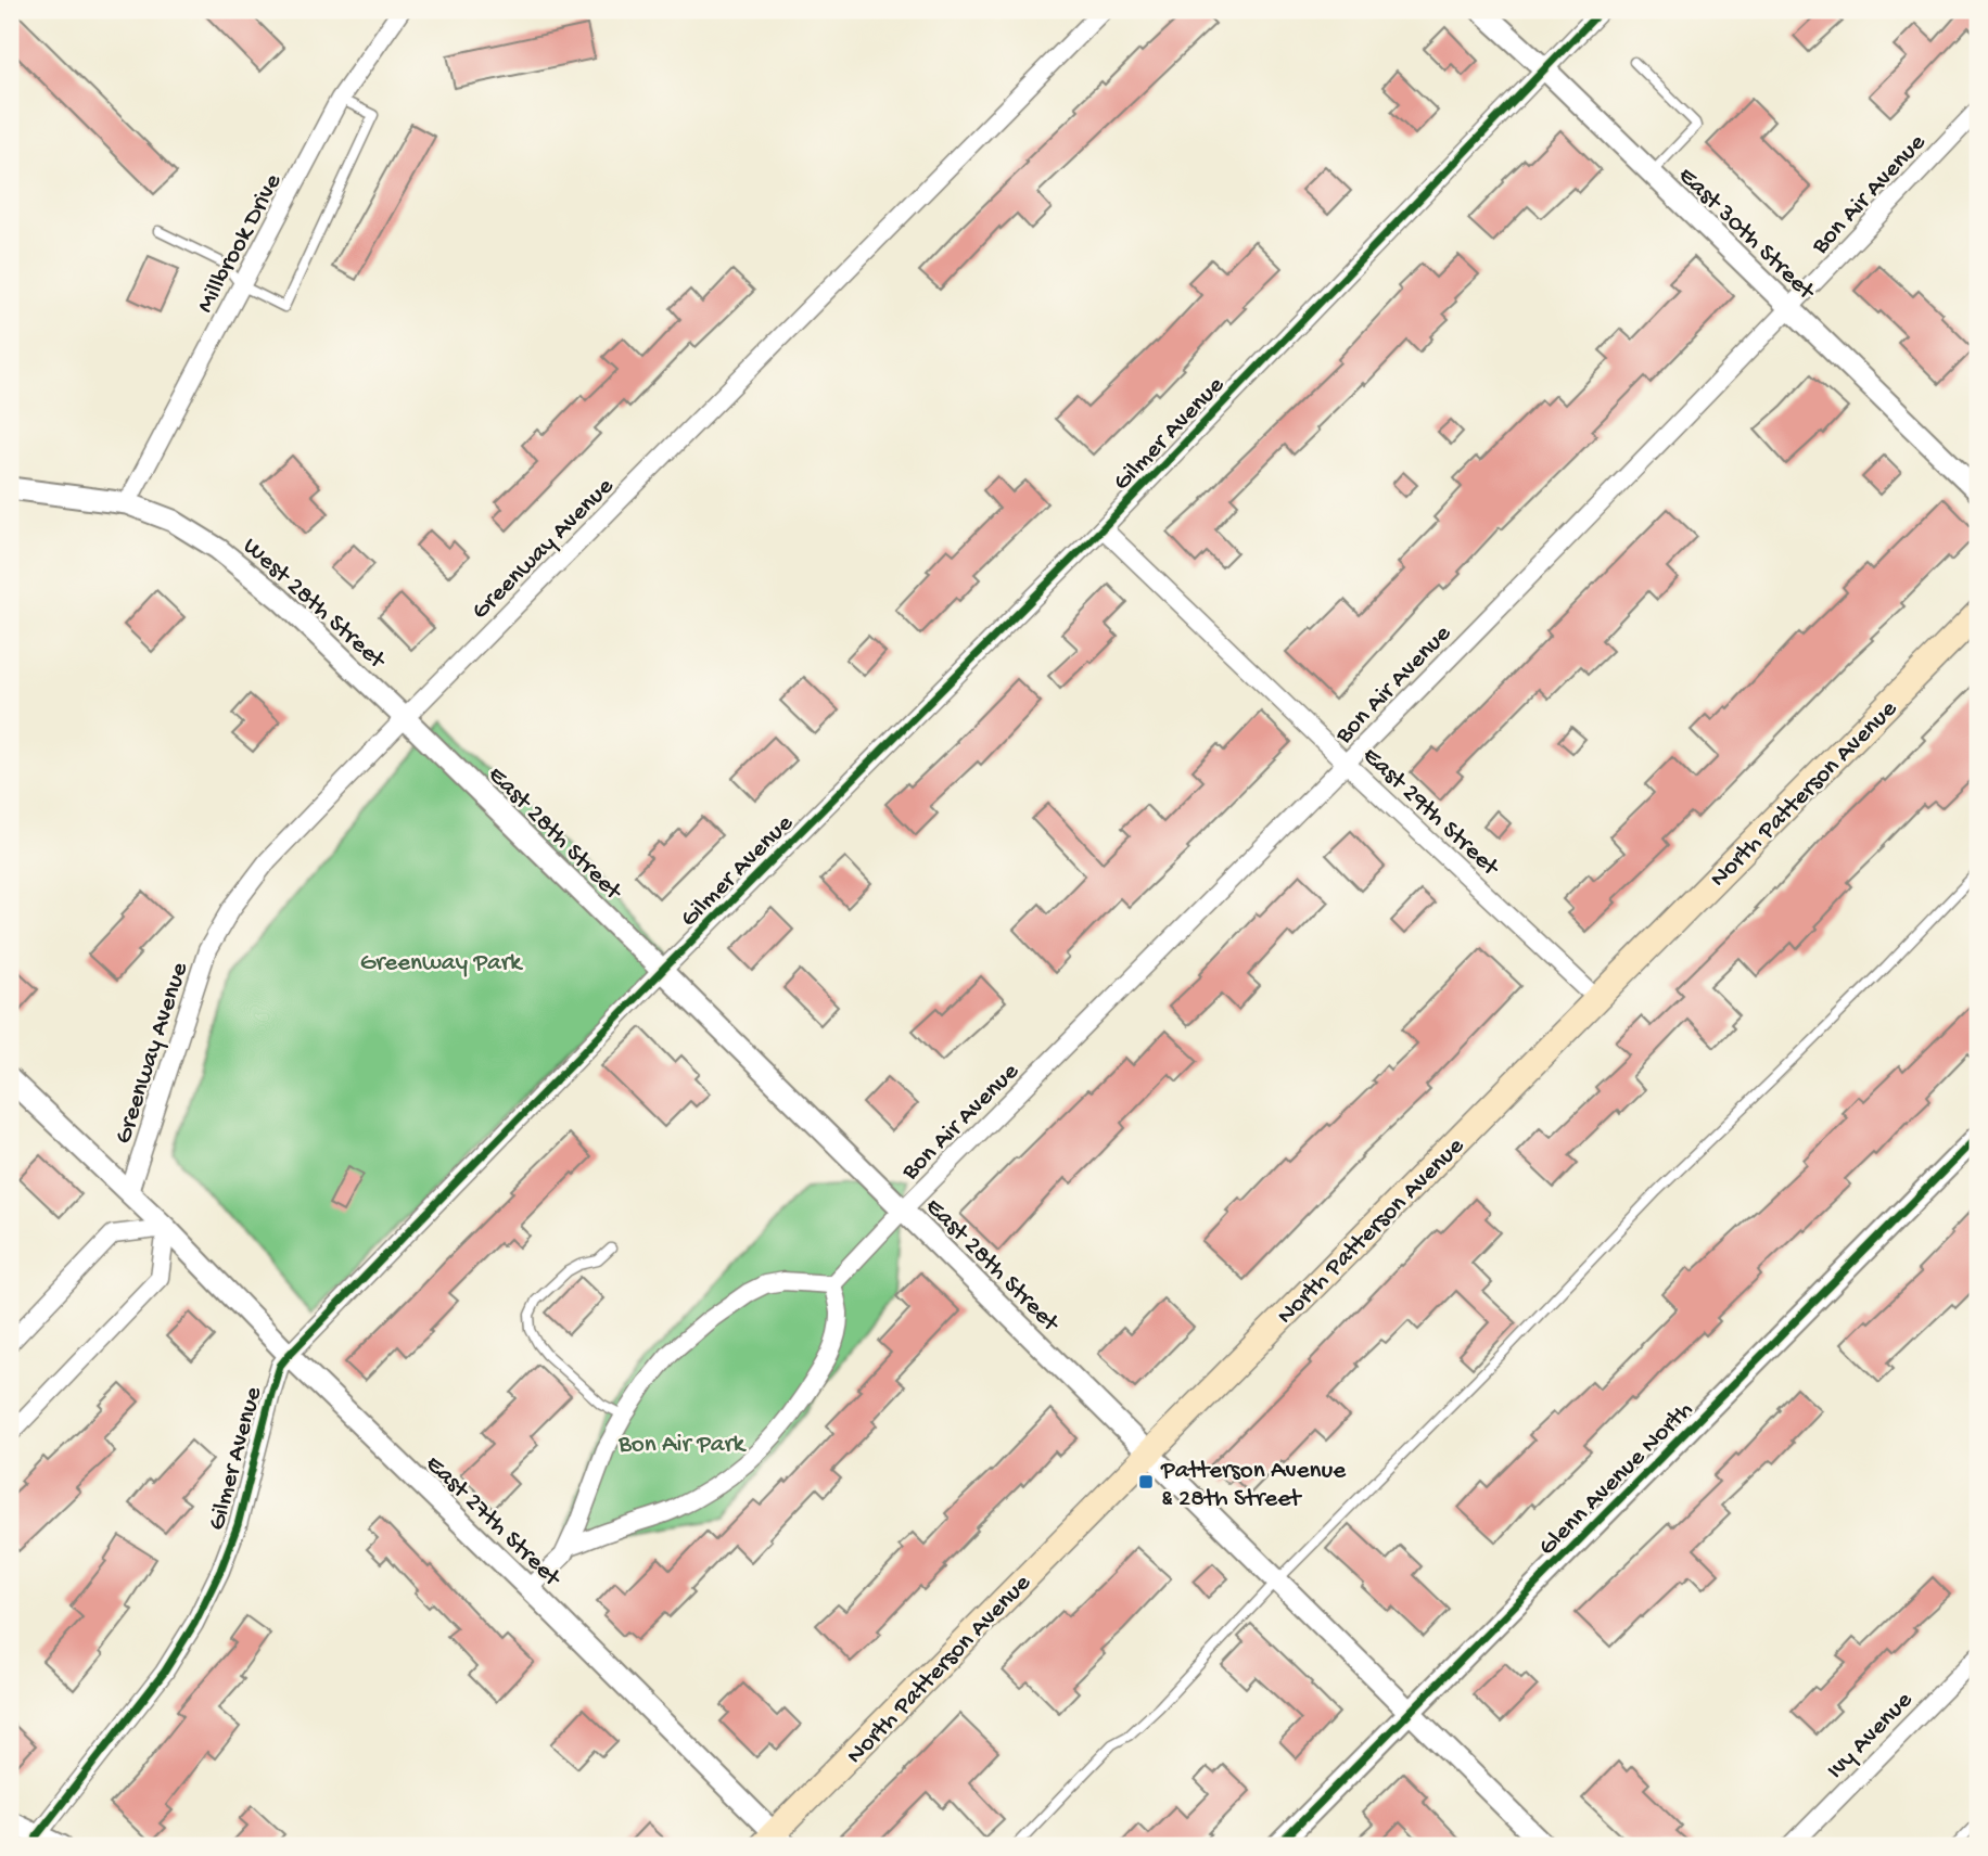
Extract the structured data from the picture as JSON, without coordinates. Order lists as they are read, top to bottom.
{
  "streets": {
    "main road": ["North Patterson Avenue"],
    "street": [
      "Bon Air Avenue",
      "East 30th Street",
      "Millbrook Drive",
      "Gilmer Avenue",
      "Greenway Avenue",
      "West 28th Street",
      "East 29th Street",
      "East 28th Street",
      "Glenn Avenue North",
      "East 27th Street",
      "Ivy Avenue"
    ]
  },
  "crossings": [
    ["Bon Air Avenue", "East 30th Street"],
    ["Bon Air Avenue", "East 29th Street"],
    ["Bon Air Avenue", "East 28th Street"],
    ["East 30th Street", "Gilmer Avenue"],
    ["Millbrook Drive", "West 28th Street"],
    ["Gilmer Avenue", "East 29th Street"],
    ["Gilmer Avenue", "East 28th Street"],
    ["Gilmer Avenue", "East 27th Street"],
    ["Greenway Avenue", "West 28th Street"],
    ["Greenway Avenue", "East 28th Street"],
    ["Greenway Avenue", "East 27th Street"],
    ["West 28th Street", "East 28th Street"],
    ["North Patterson Avenue", "East 29th Street"],
    ["North Patterson Avenue", "East 28th Street"],
    ["North Patterson Avenue", "East 27th Street"],
    ["East 28th Street", "Glenn Avenue North"]
  ],
  "parks": ["Greenway Park", "Bon Air Park"],
  "places": {
    "transit": ["Patterson Avenue & 28th Street"]
  }
}
